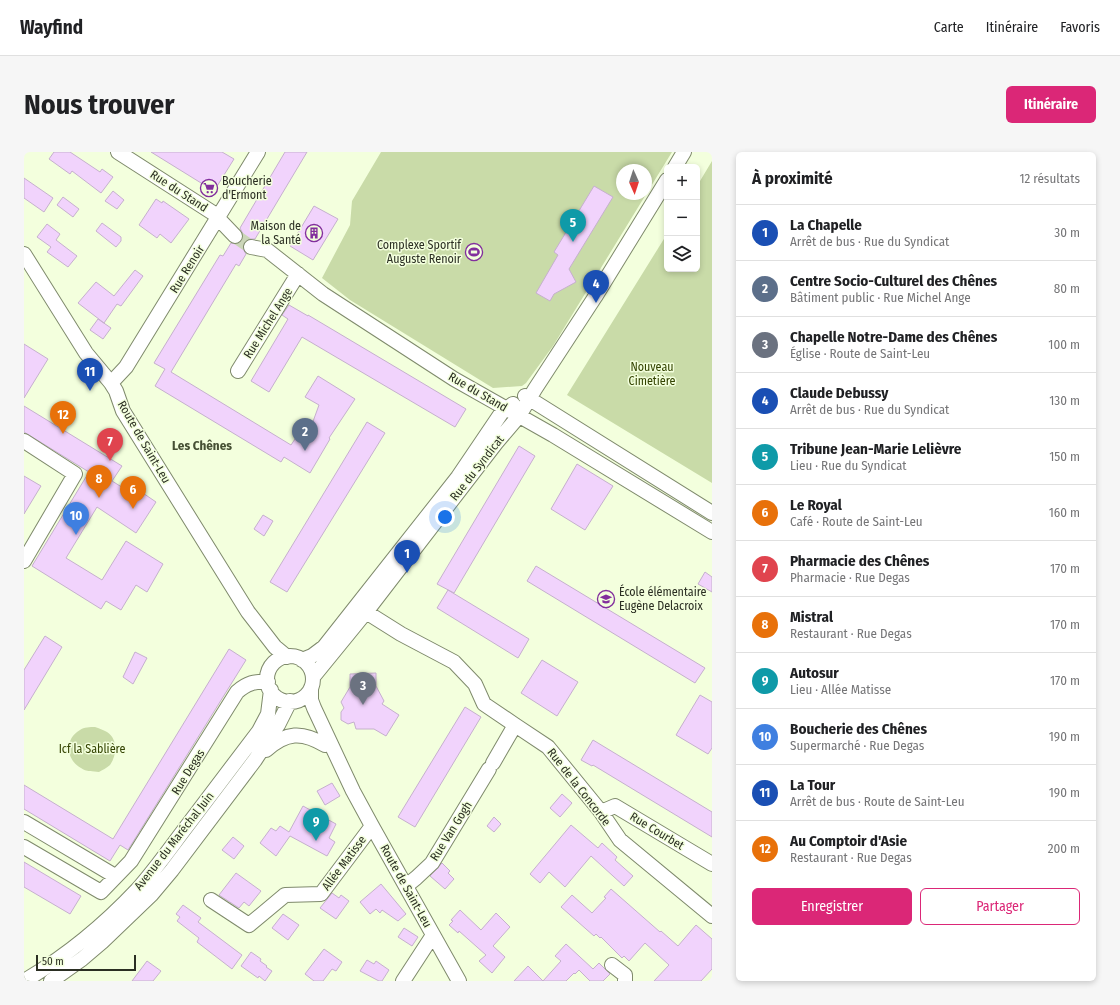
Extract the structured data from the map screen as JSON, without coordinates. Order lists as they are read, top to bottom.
{
  "streets": {
    "street": [
      "Rue du Stand",
      "Rue Renoir",
      "Rue Michel Ange",
      "Route de Saint-Leu",
      "Rue du Syndicat",
      "Rue Degas",
      "Rue de la Concorde",
      "Rue Van Gogh",
      "Rue Courbet",
      "Avenue du Maréchal Juin",
      "Allée Matisse"
    ]
  },
  "crossings": [
    ["Rue du Stand", "Rue Renoir"],
    ["Rue du Stand", "Rue Michel Ange"],
    ["Rue du Stand", "Rue du Syndicat"],
    ["Rue Renoir", "Route de Saint-Leu"],
    ["Route de Saint-Leu", "Rue du Syndicat"],
    ["Route de Saint-Leu", "Rue Degas"],
    ["Route de Saint-Leu", "Rue Van Gogh"],
    ["Route de Saint-Leu", "Avenue du Maréchal Juin"],
    ["Route de Saint-Leu", "Allée Matisse"],
    ["Rue du Syndicat", "Rue Degas"],
    ["Rue du Syndicat", "Rue de la Concorde"],
    ["Rue du Syndicat", "Avenue du Maréchal Juin"],
    ["Rue Degas", "Avenue du Maréchal Juin"],
    ["Rue de la Concorde", "Rue Van Gogh"],
    ["Rue de la Concorde", "Rue Courbet"]
  ],
  "districts": ["Les Chênes"],
  "parks": ["Nouveau Cimetière", "Icf la Sablière"],
  "places": {
    "supermarket": ["Boucherie d'Ermont"],
    "building": ["Maison de la Santé"],
    "sports": ["Complexe Sportif Auguste Renoir"],
    "school or university": ["École élémentaire Eugène Delacroix"]
  },
  "scale_bar": "50 m",
  "north": "bottom",
  "page": {
    "header": "Wayfind",
    "nav": ["Carte", "Itinéraire", "Favoris"],
    "buttons": [
      "Itinéraire",
      ["Enregistrer", "Partager"]
    ],
    "title": "Nous trouver",
    "heading": ["À proximité", "12 résultats"],
    "map_buttons": ["+", "−"],
    "list": [
      {
        "mark": "1",
        "name": "La Chapelle",
        "note": "Arrêt de bus · Rue du Syndicat",
        "value": "30 m"
      },
      {
        "mark": "2",
        "name": "Centre Socio-Culturel des Chênes",
        "note": "Bâtiment public · Rue Michel Ange",
        "value": "80 m"
      },
      {
        "mark": "3",
        "name": "Chapelle Notre-Dame des Chênes",
        "note": "Église · Route de Saint-Leu",
        "value": "100 m"
      },
      {
        "mark": "4",
        "name": "Claude Debussy",
        "note": "Arrêt de bus · Rue du Syndicat",
        "value": "130 m"
      },
      {
        "mark": "5",
        "name": "Tribune Jean-Marie Lelièvre",
        "note": "Lieu · Rue du Syndicat",
        "value": "150 m"
      },
      {
        "mark": "6",
        "name": "Le Royal",
        "note": "Café · Route de Saint-Leu",
        "value": "160 m"
      },
      {
        "mark": "7",
        "name": "Pharmacie des Chênes",
        "note": "Pharmacie · Rue Degas",
        "value": "170 m"
      },
      {
        "mark": "8",
        "name": "Mistral",
        "note": "Restaurant · Rue Degas",
        "value": "170 m"
      },
      {
        "mark": "9",
        "name": "Autosur",
        "note": "Lieu · Allée Matisse",
        "value": "170 m"
      },
      {
        "mark": "10",
        "name": "Boucherie des Chênes",
        "note": "Supermarché · Rue Degas",
        "value": "190 m"
      },
      {
        "mark": "11",
        "name": "La Tour",
        "note": "Arrêt de bus · Route de Saint-Leu",
        "value": "190 m"
      },
      {
        "mark": "12",
        "name": "Au Comptoir d'Asie",
        "note": "Restaurant · Rue Degas",
        "value": "200 m"
      }
    ],
    "pins": [
      "5",
      "4",
      "11",
      "12",
      "2",
      "7",
      "8",
      "6",
      "10",
      "1",
      "3",
      "9"
    ],
    "scale": "50 m"
  }
}
